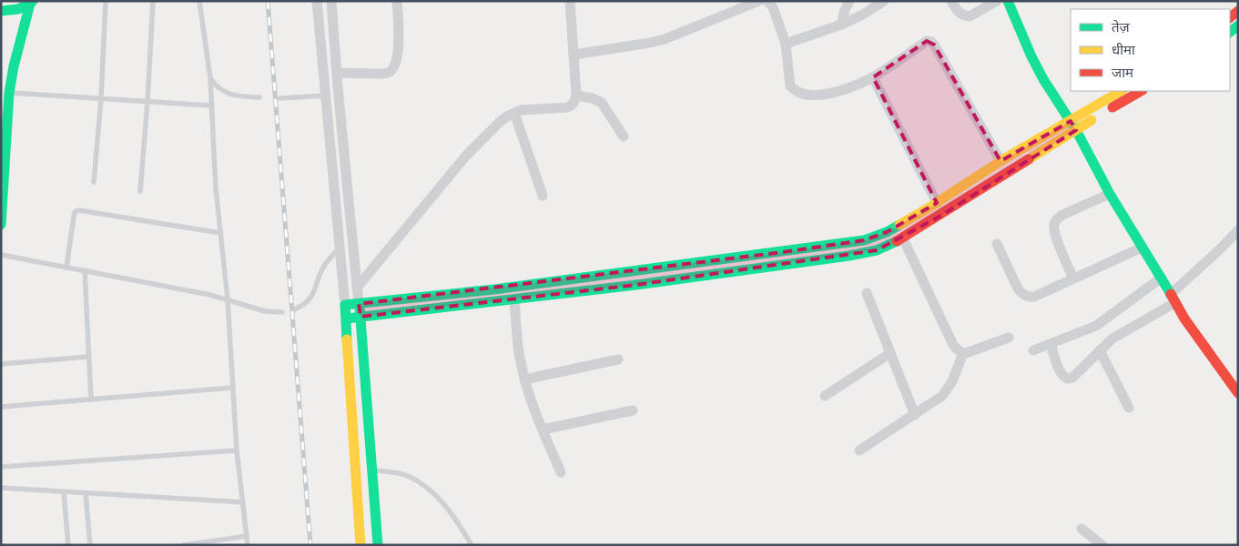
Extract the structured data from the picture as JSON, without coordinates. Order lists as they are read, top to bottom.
{
  "legend": ["तेज़", "धीमा", "जाम"]
}
